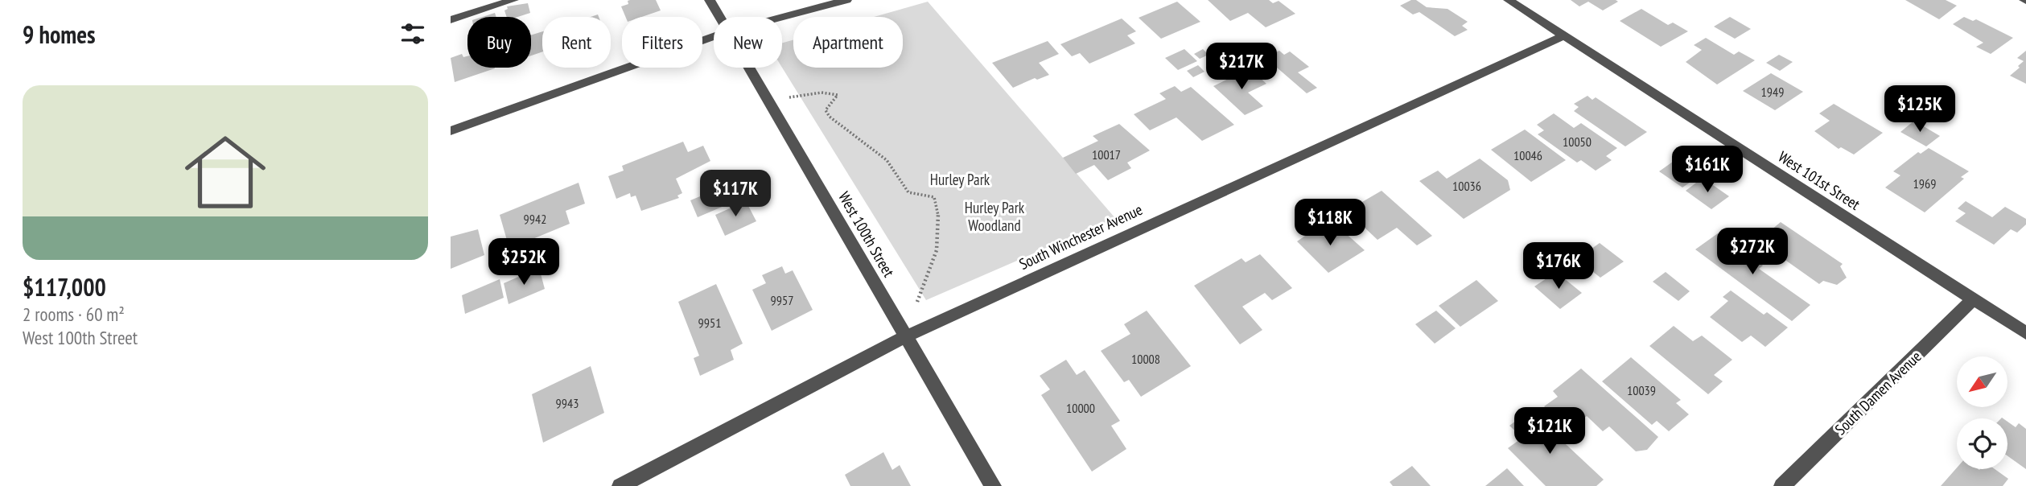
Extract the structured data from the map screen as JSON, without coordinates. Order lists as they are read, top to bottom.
{
  "streets": {
    "street": [
      "West 101st Street",
      "West 100th Street",
      "South Winchester Avenue",
      "South Damen Avenue"
    ]
  },
  "crossings": [
    ["West 101st Street", "South Winchester Avenue"],
    ["West 101st Street", "South Damen Avenue"],
    ["West 100th Street", "South Winchester Avenue"]
  ],
  "parks": ["Hurley Park", "Hurley Park Woodland"],
  "house_numbers": [
    "1949",
    "10050",
    "10017",
    "10046",
    "1969",
    "10036",
    "9942",
    "9957",
    "9951",
    "10008",
    "10039",
    "9943",
    "10000"
  ],
  "north": "bottom left",
  "page": {
    "heading": "9 homes",
    "chip": [
      "Buy",
      "Rent",
      "Filters",
      "New",
      "Apartment"
    ],
    "price": [
      "$217K",
      "$125K",
      "$161K",
      "$117K",
      "$118K",
      "$272K",
      "$252K",
      "$176K",
      "$121K"
    ],
    "list": [
      {
        "name": "$117,000",
        "note": "2 rooms · 60 m² · West 100th Street"
      }
    ]
  }
}
